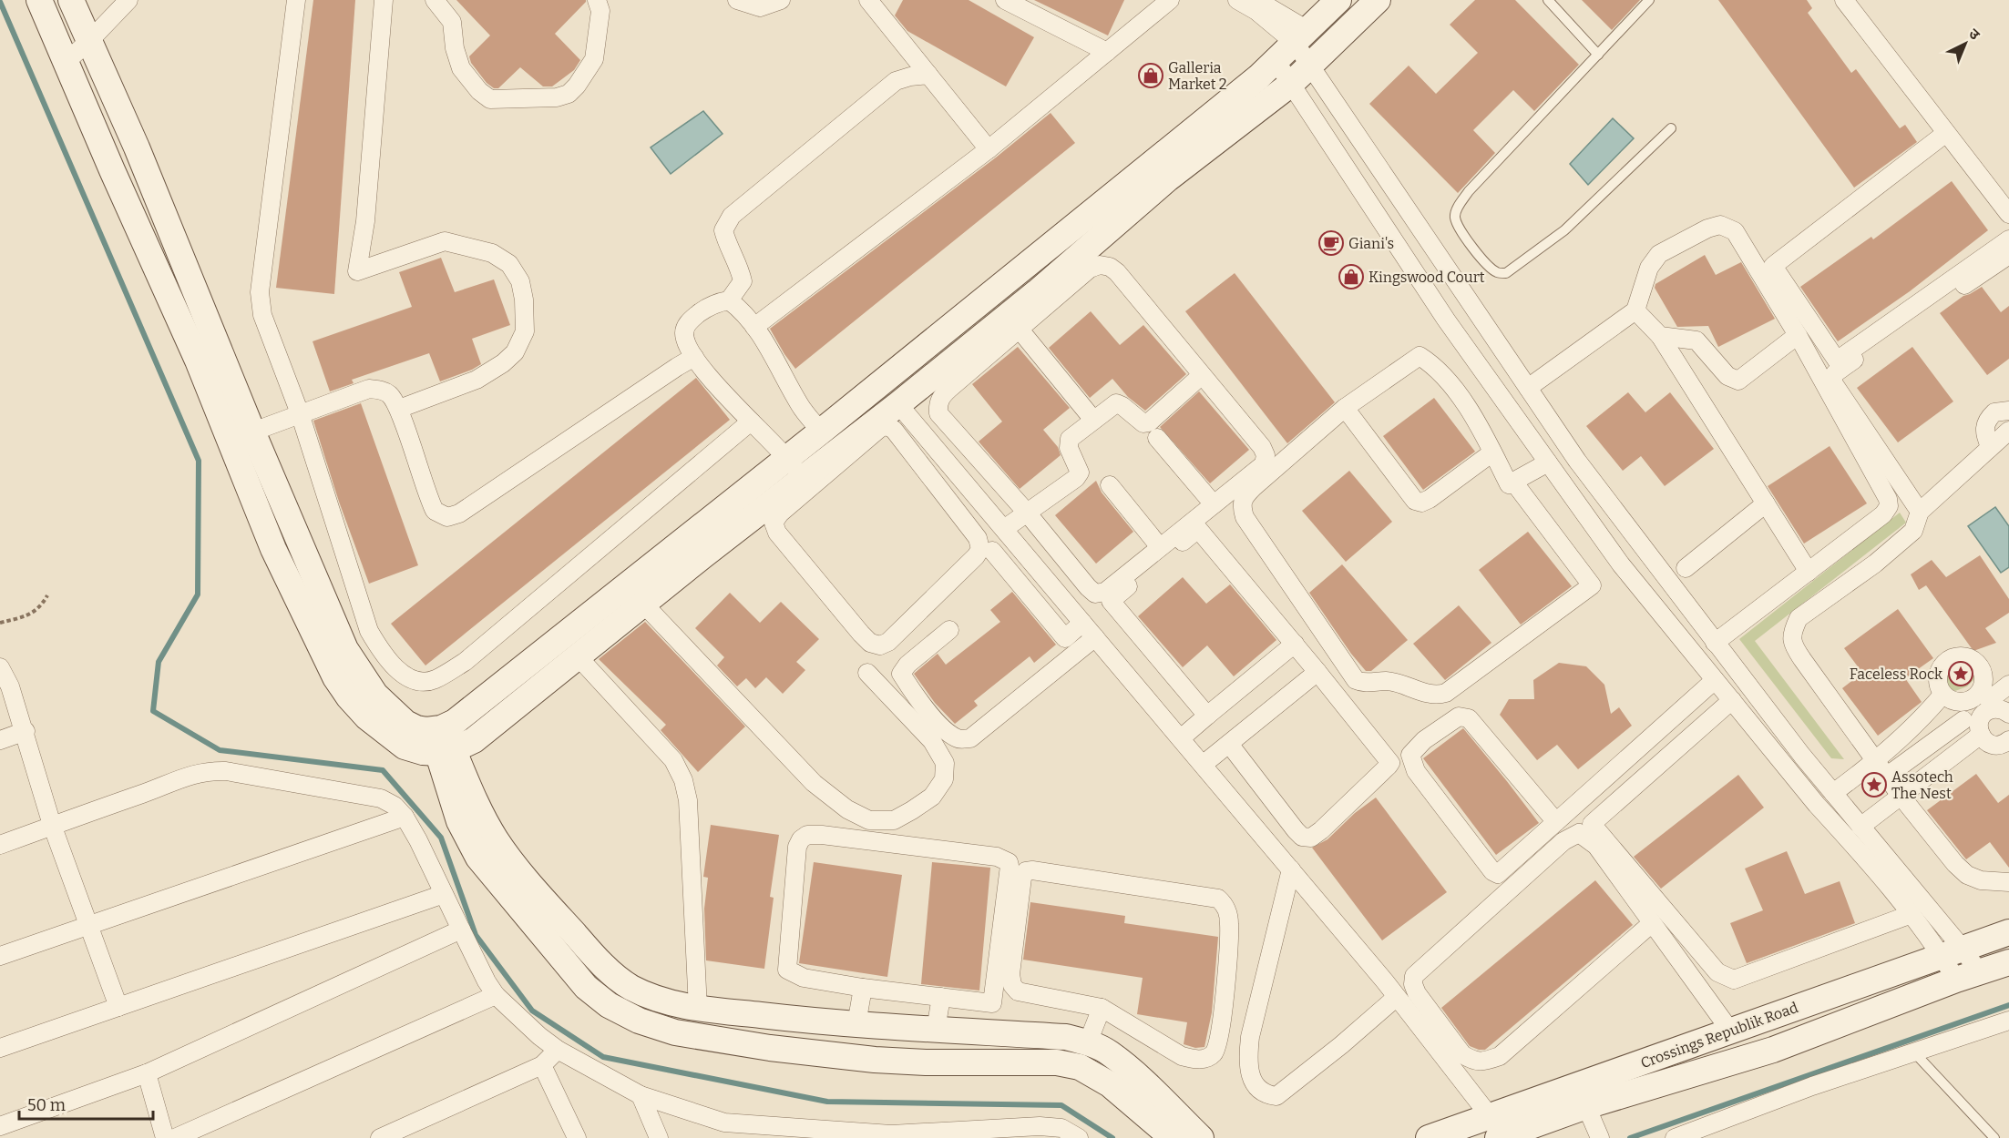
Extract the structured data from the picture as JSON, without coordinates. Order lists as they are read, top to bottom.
{
  "streets": {
    "street": ["Crossings Republik Road"]
  },
  "places": {
    "shop": ["Galleria Market 2", "Kingswood Court"],
    "cafe": ["Giani's"],
    "place": ["Faceless Rock", "Assotech The Nest"]
  },
  "scale_bar": "50 m",
  "north": "top right"
}
